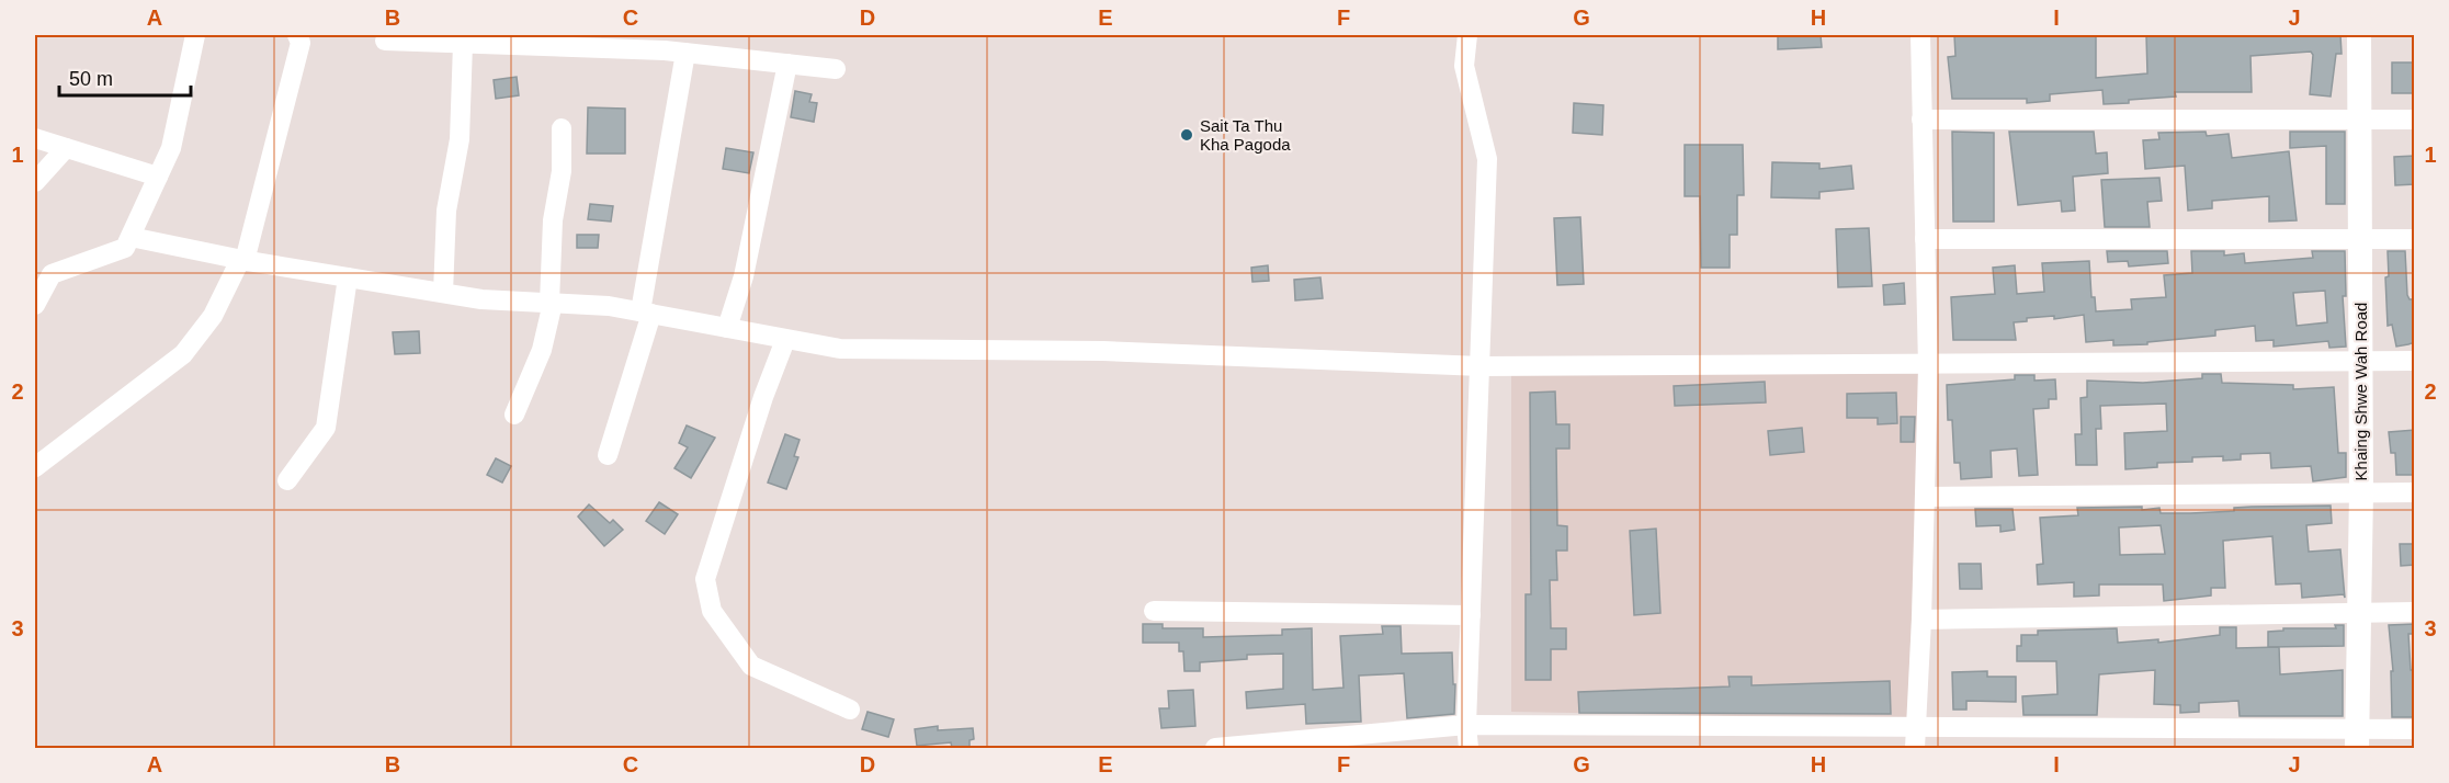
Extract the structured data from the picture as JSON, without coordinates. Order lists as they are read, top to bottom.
{
  "streets": {
    "street": ["Khaing Shwe Wah Road"]
  },
  "places": ["Sait Ta Thu Kha Pagoda"],
  "scale_bar": "50 m",
  "grid": {
    "columns": [
      "A",
      "B",
      "C",
      "D",
      "E",
      "F",
      "G",
      "H",
      "I",
      "J"
    ],
    "rows": ["1", "2", "3"]
  }
}
